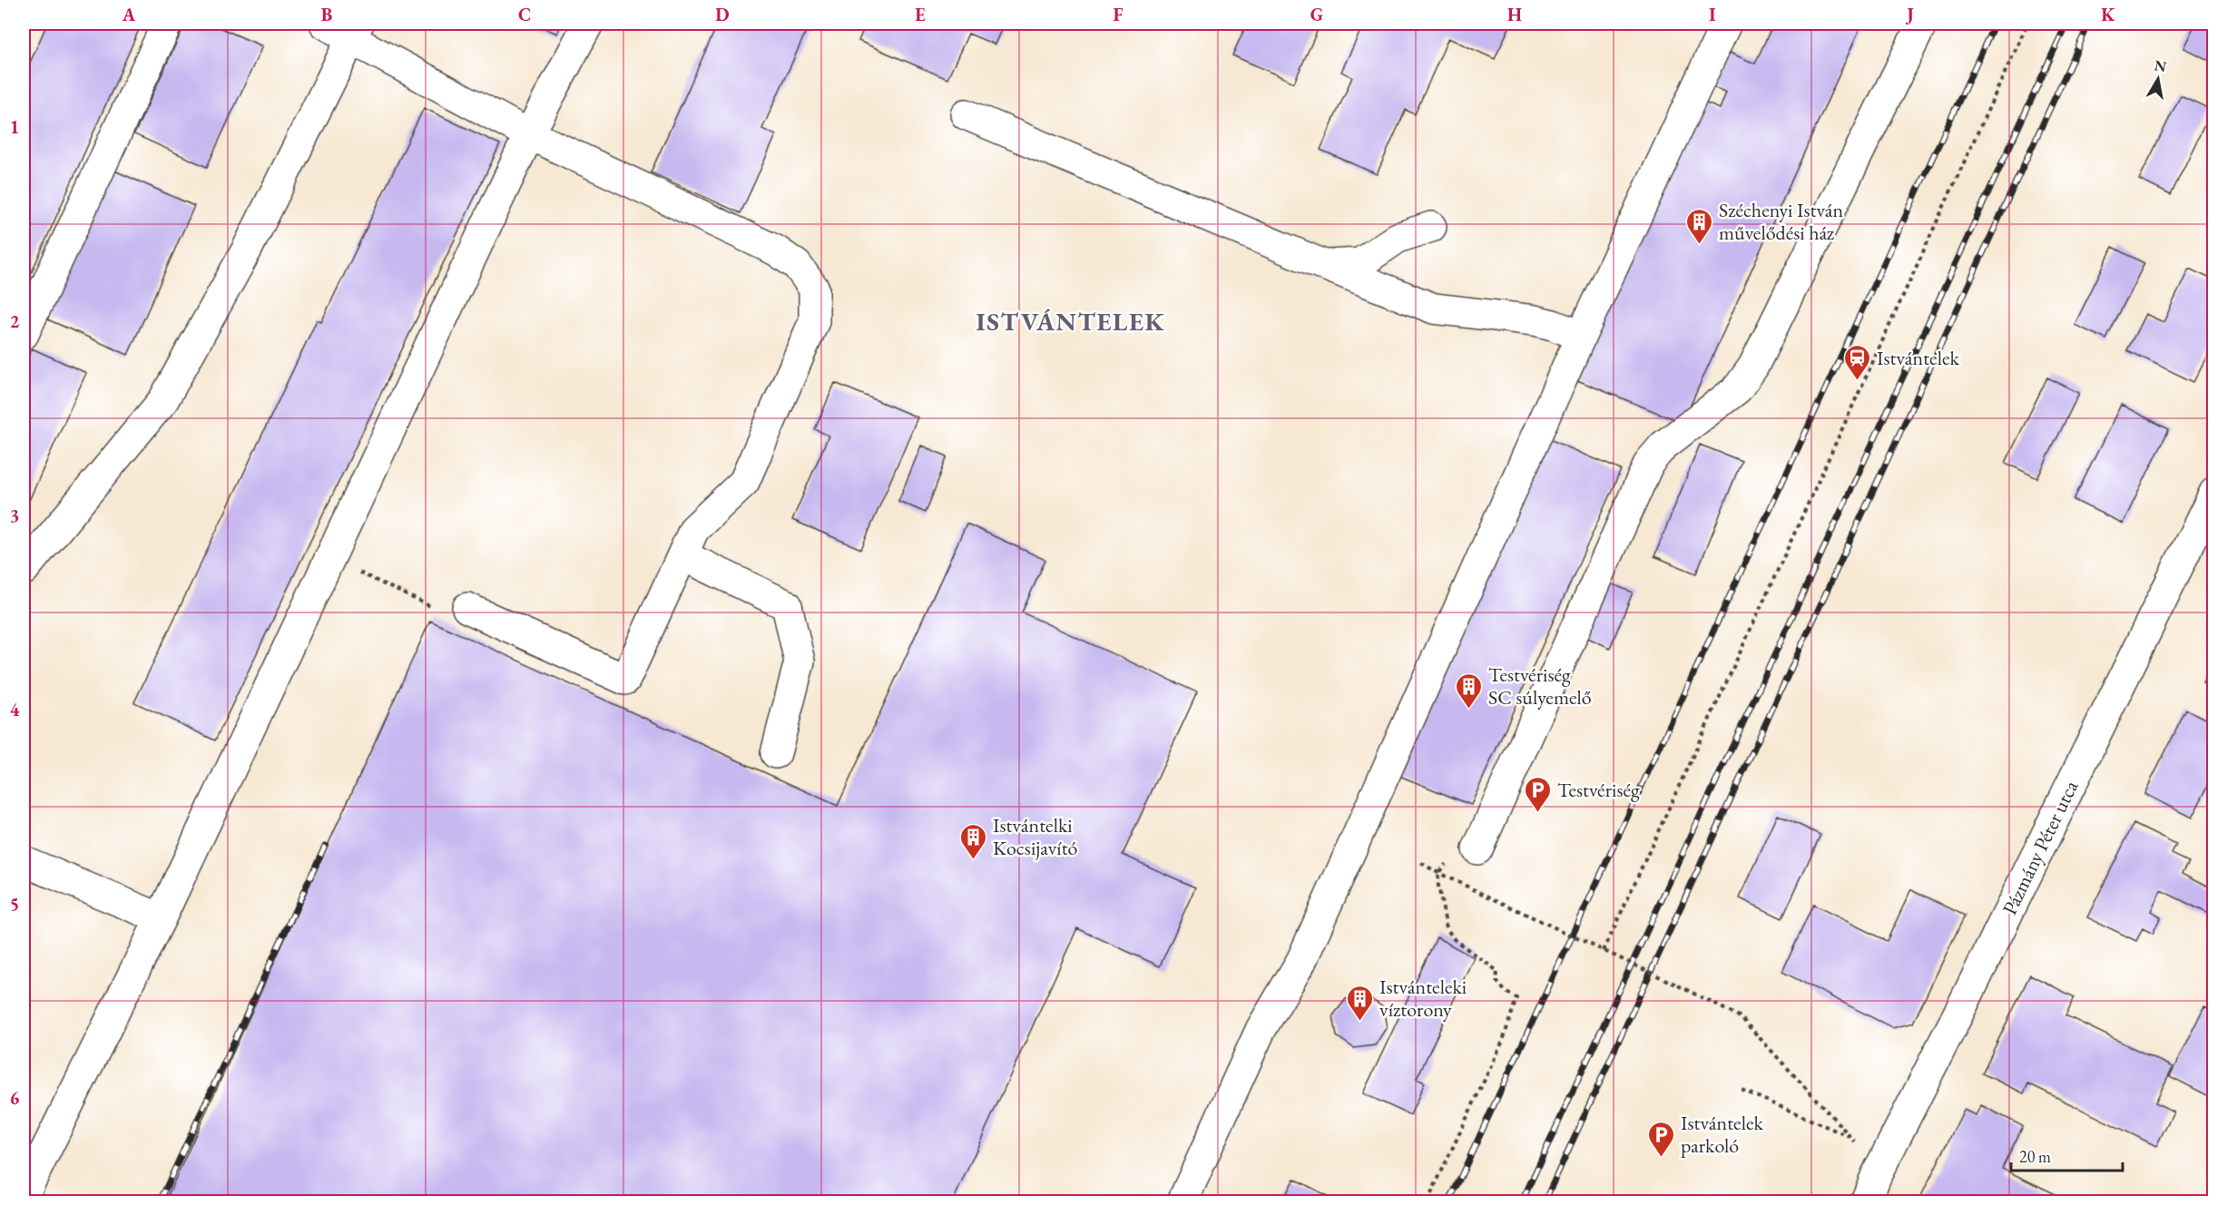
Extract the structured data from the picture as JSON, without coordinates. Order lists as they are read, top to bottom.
{
  "streets": {
    "street": ["Pázmány Péter utca"]
  },
  "districts": ["ISTVÁNTELEK"],
  "places": {
    "building": [
      "Széchenyi István művelődési ház",
      "Testvériség SC súlyemelő",
      "Istvántelki Kocsijavító",
      "Istvánteleki víztorony"
    ],
    "station": ["Istvántelek"],
    "parking": ["Testvériség", "Istvántelek parkoló"]
  },
  "scale_bar": "20 m",
  "north": "top",
  "grid": {
    "columns": [
      "A",
      "B",
      "C",
      "D",
      "E",
      "F",
      "G",
      "H",
      "I",
      "J",
      "K"
    ],
    "rows": [
      "1",
      "2",
      "3",
      "4",
      "5",
      "6"
    ]
  }
}
